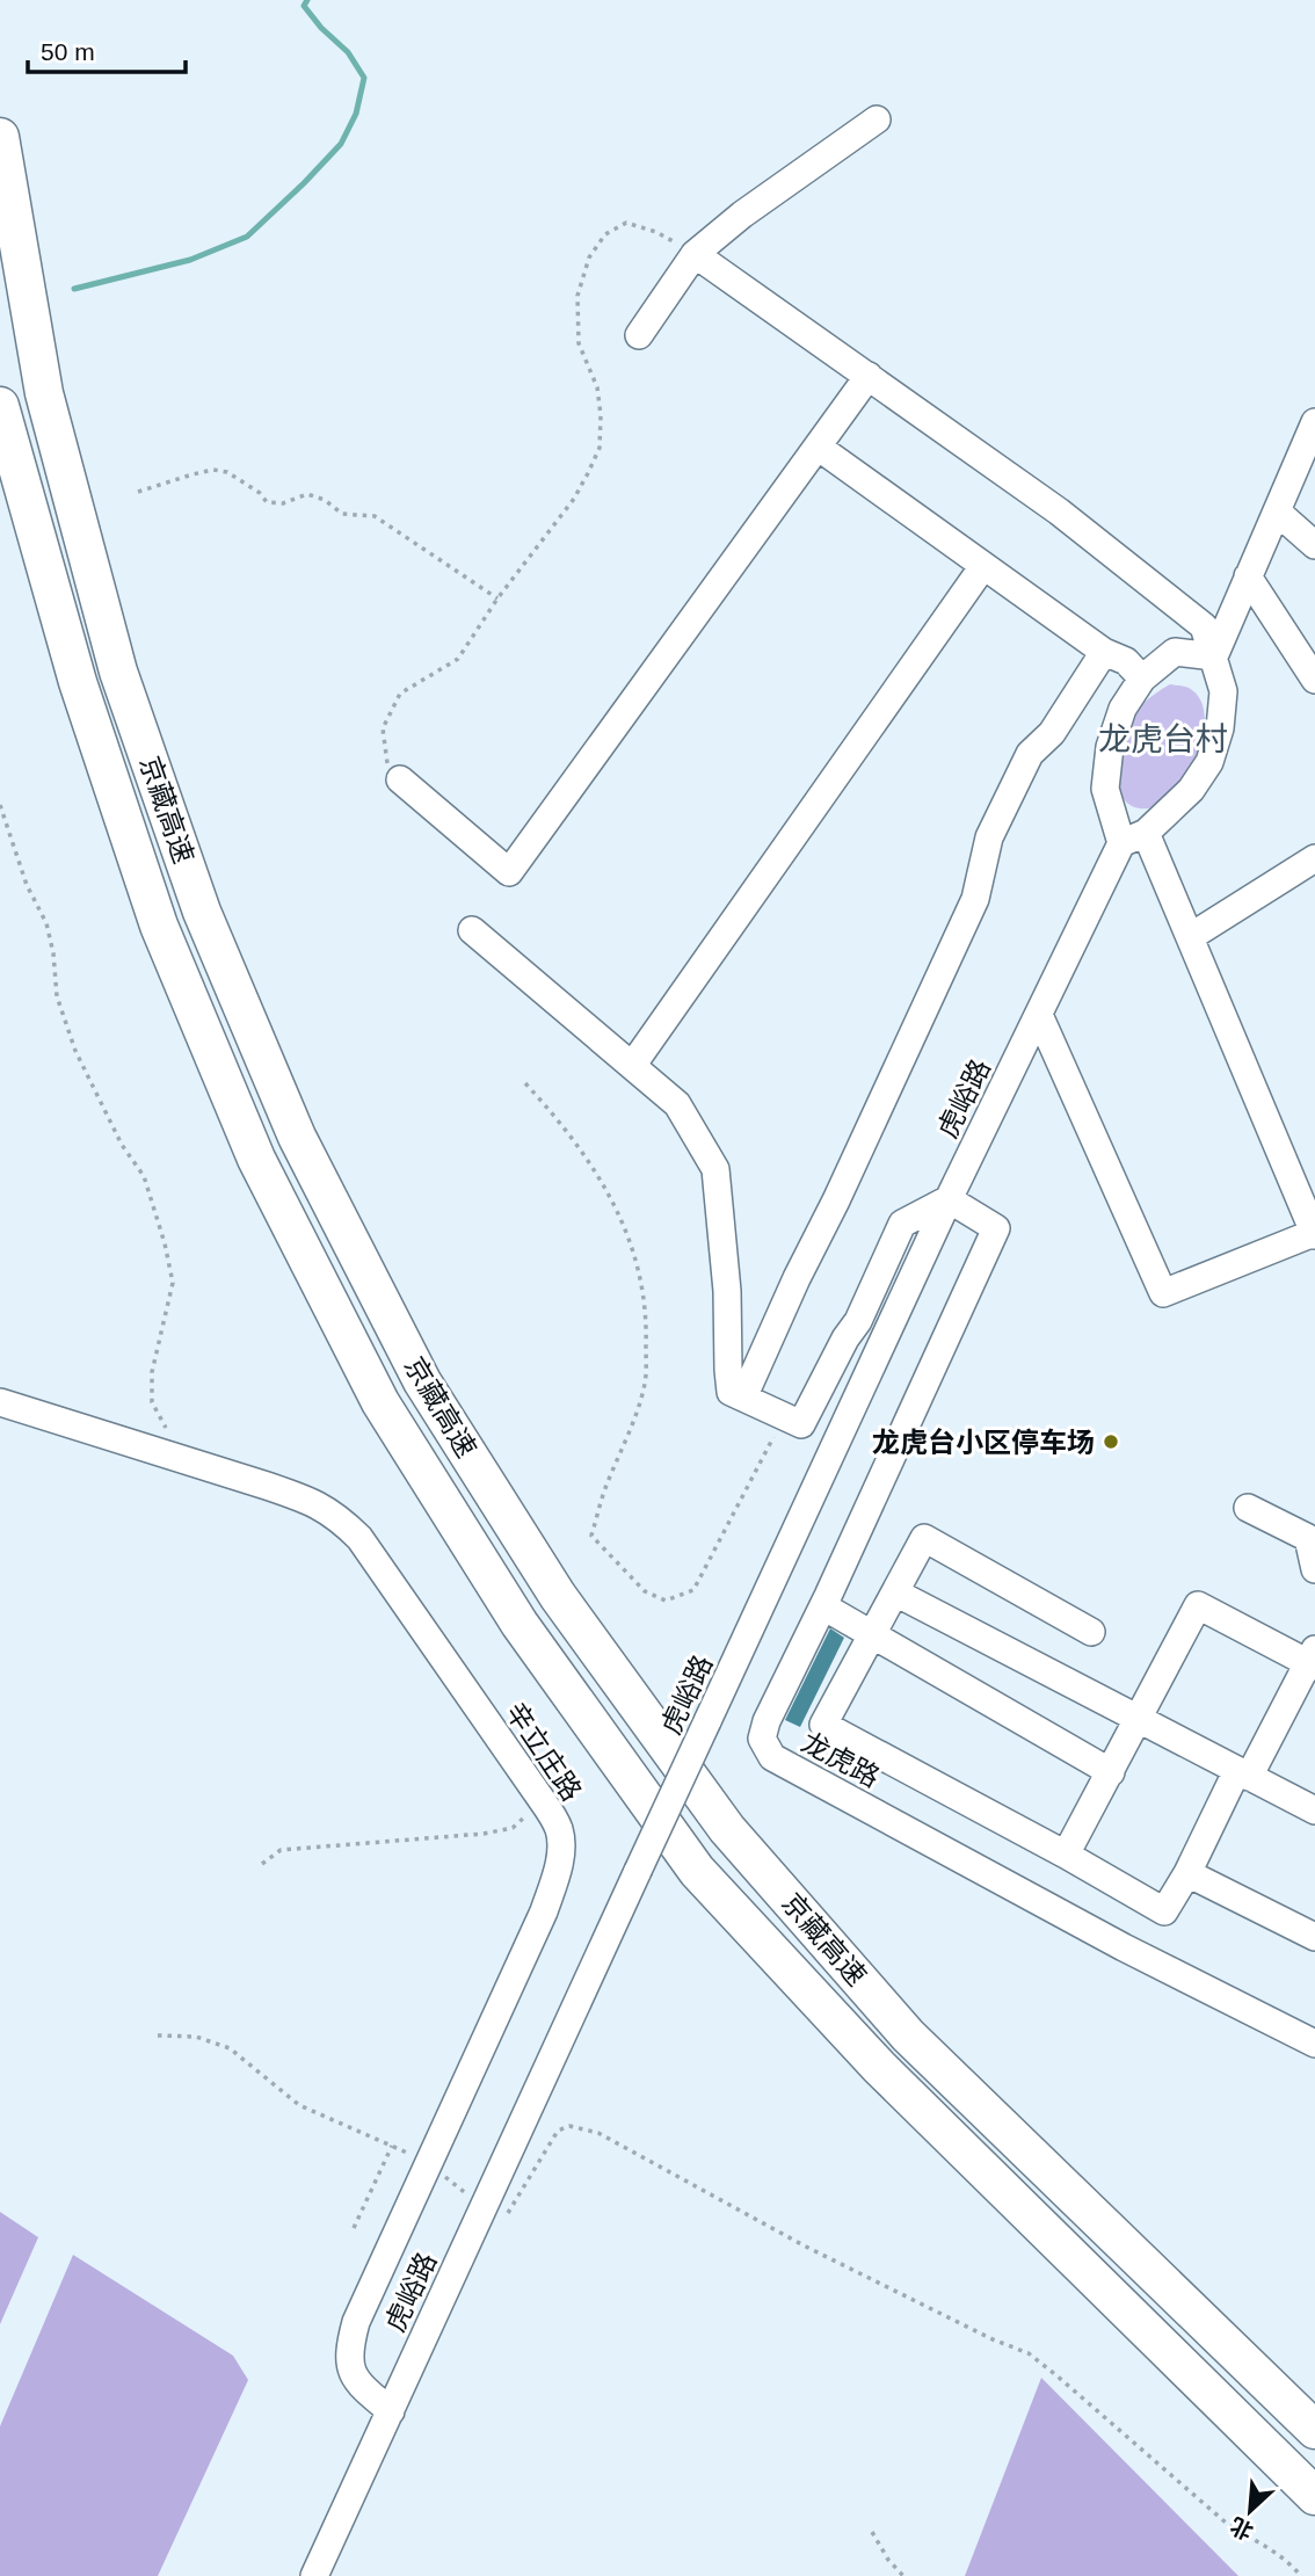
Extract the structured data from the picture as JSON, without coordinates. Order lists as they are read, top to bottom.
{
  "streets": {
    "highway": ["京藏高速"],
    "street": ["虎峪路", "辛立庄路", "龙虎路"]
  },
  "crossings": [
    ["虎峪路", "辛立庄路"],
    ["虎峪路", "龙虎路"]
  ],
  "districts": ["龙虎台村"],
  "places": ["龙虎台小区停车场"],
  "scale_bar": "50 m",
  "north": "bottom left"
}
